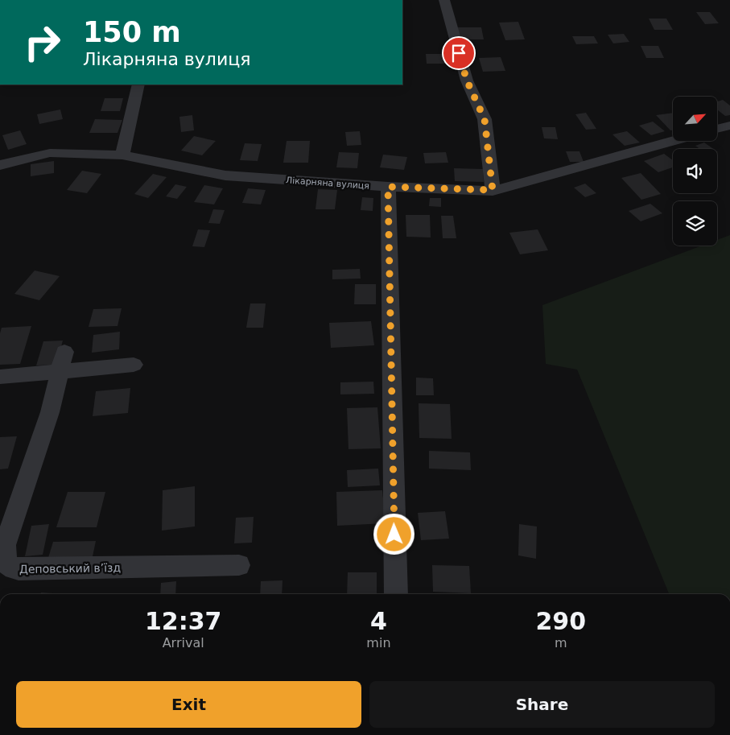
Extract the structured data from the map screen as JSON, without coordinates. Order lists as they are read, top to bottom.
{
  "streets": {
    "street": ["Лікарняна вулиця", "Деповський в’їзд"]
  },
  "north": "top right",
  "page": {
    "turn": ["150 m", "Лікарняна вулиця"],
    "eta": [
      "12:37",
      "Arrival",
      "4",
      "min",
      "290",
      "m"
    ],
    "buttons": ["Exit", "Share"]
  }
}
